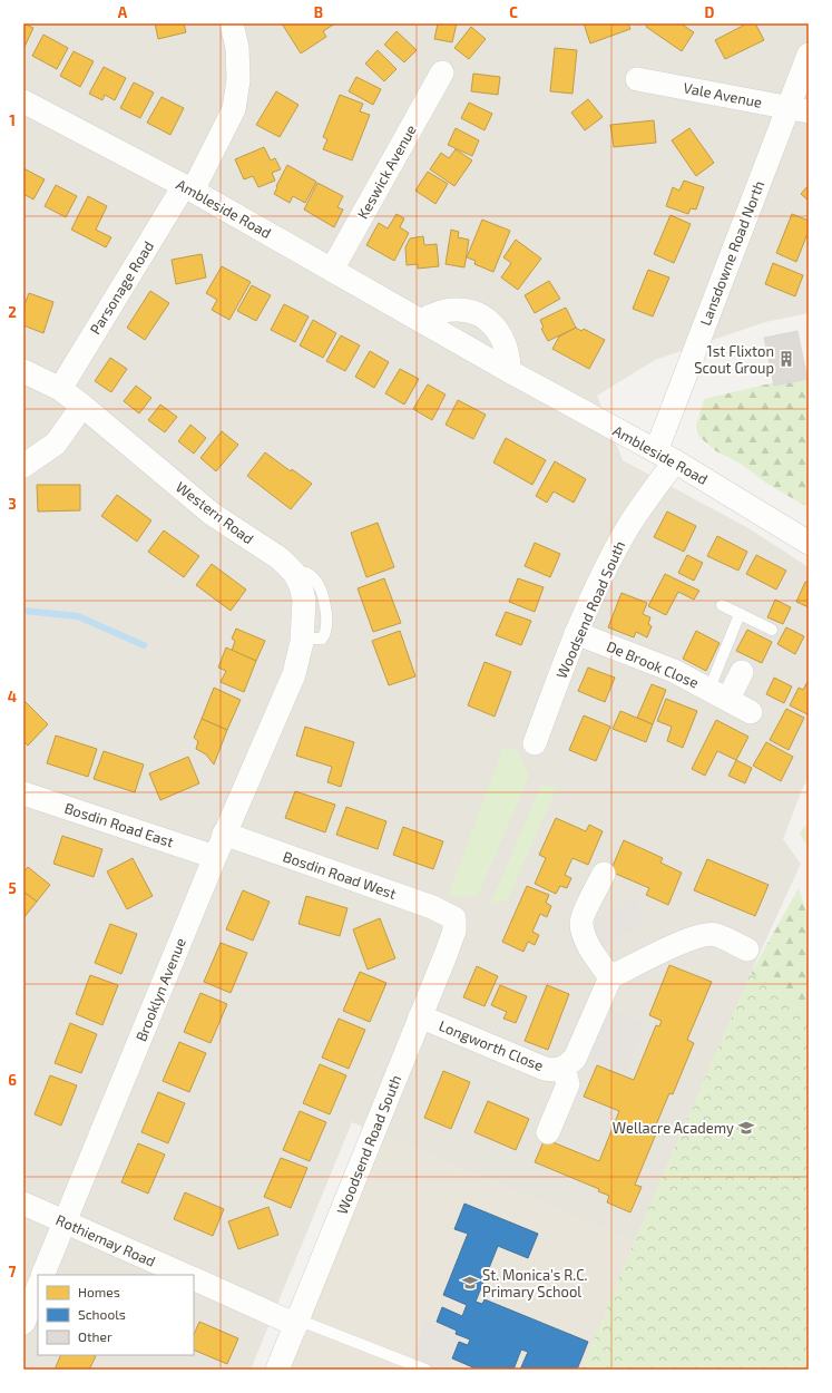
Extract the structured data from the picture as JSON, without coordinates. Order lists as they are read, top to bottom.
{
  "streets": {
    "street": [
      "Vale Avenue",
      "Keswick Avenue",
      "Ambleside Road",
      "Lansdowne Road North",
      "Parsonage Road",
      "Western Road",
      "Woodsend Road South",
      "De Brook Close",
      "Bosdin Road East",
      "Bosdin Road West",
      "Brooklyn Avenue",
      "Longworth Close",
      "Rothiemay Road"
    ]
  },
  "crossings": [
    ["Vale Avenue", "Lansdowne Road North"],
    ["Keswick Avenue", "Ambleside Road"],
    ["Ambleside Road", "Lansdowne Road North"],
    ["Ambleside Road", "Parsonage Road"],
    ["Ambleside Road", "Woodsend Road South"],
    ["Lansdowne Road North", "Woodsend Road South"],
    ["Parsonage Road", "Western Road"],
    ["Western Road", "Brooklyn Avenue"],
    ["Woodsend Road South", "De Brook Close"],
    ["Woodsend Road South", "Bosdin Road West"],
    ["Woodsend Road South", "Longworth Close"],
    ["Bosdin Road East", "Brooklyn Avenue"],
    ["Bosdin Road West", "Brooklyn Avenue"],
    ["Brooklyn Avenue", "Rothiemay Road"]
  ],
  "places": {
    "building": ["1st Flixton Scout Group"],
    "school or university": ["Wellacre Academy", "St. Monica's R.C. Primary School"]
  },
  "legend": ["Homes", "Schools", "Other"],
  "grid": {
    "columns": [
      "A",
      "B",
      "C",
      "D"
    ],
    "rows": [
      "1",
      "2",
      "3",
      "4",
      "5",
      "6",
      "7"
    ]
  }
}
